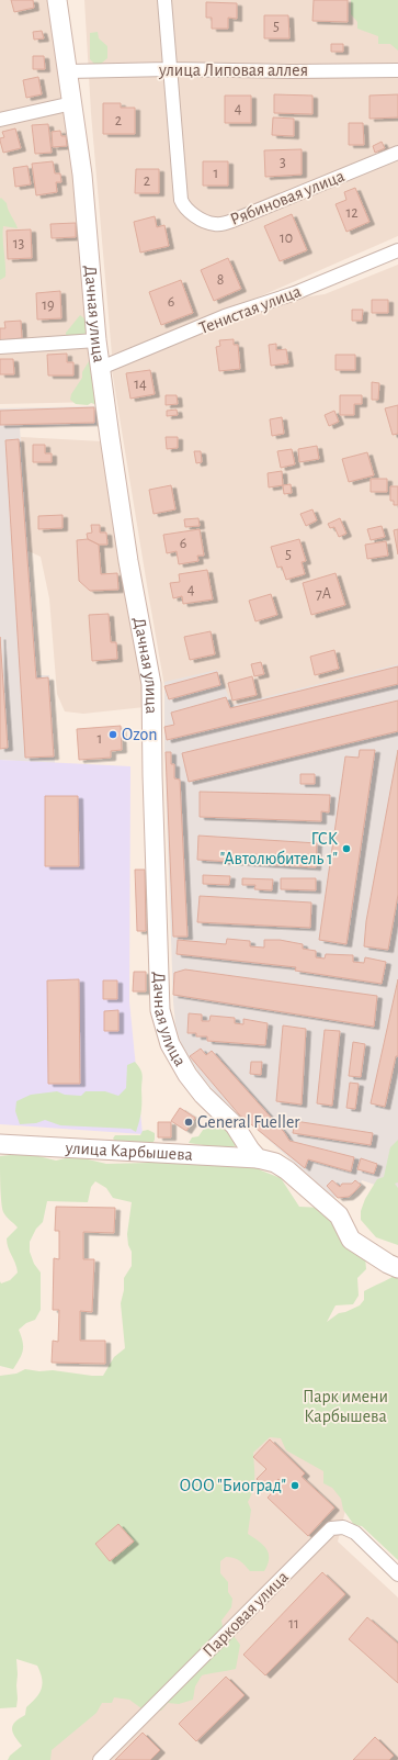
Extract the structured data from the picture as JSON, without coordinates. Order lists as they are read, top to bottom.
{
  "streets": {
    "street": [
      "улица Липовая аллея",
      "Рябиновая улица",
      "Тенистая улица",
      "Дачная улица",
      "улица Карбышева",
      "Парковая улица"
    ]
  },
  "crossings": [
    ["улица Липовая аллея", "Рябиновая улица"],
    ["улица Липовая аллея", "Дачная улица"],
    ["Тенистая улица", "Дачная улица"],
    ["Дачная улица", "улица Карбышева"]
  ],
  "parks": ["Парк имени Карбышева"],
  "places": [
    "Ozon",
    "ГСК \"Автолюбитель 1\"",
    "General Fueller",
    "ООО \"Биоград\""
  ],
  "house_numbers": [
    "5",
    "4",
    "2",
    "3",
    "1",
    "2",
    "12",
    "10",
    "13",
    "8",
    "6",
    "19",
    "14",
    "6",
    "5",
    "4",
    "7А",
    "1",
    "11"
  ]
}
